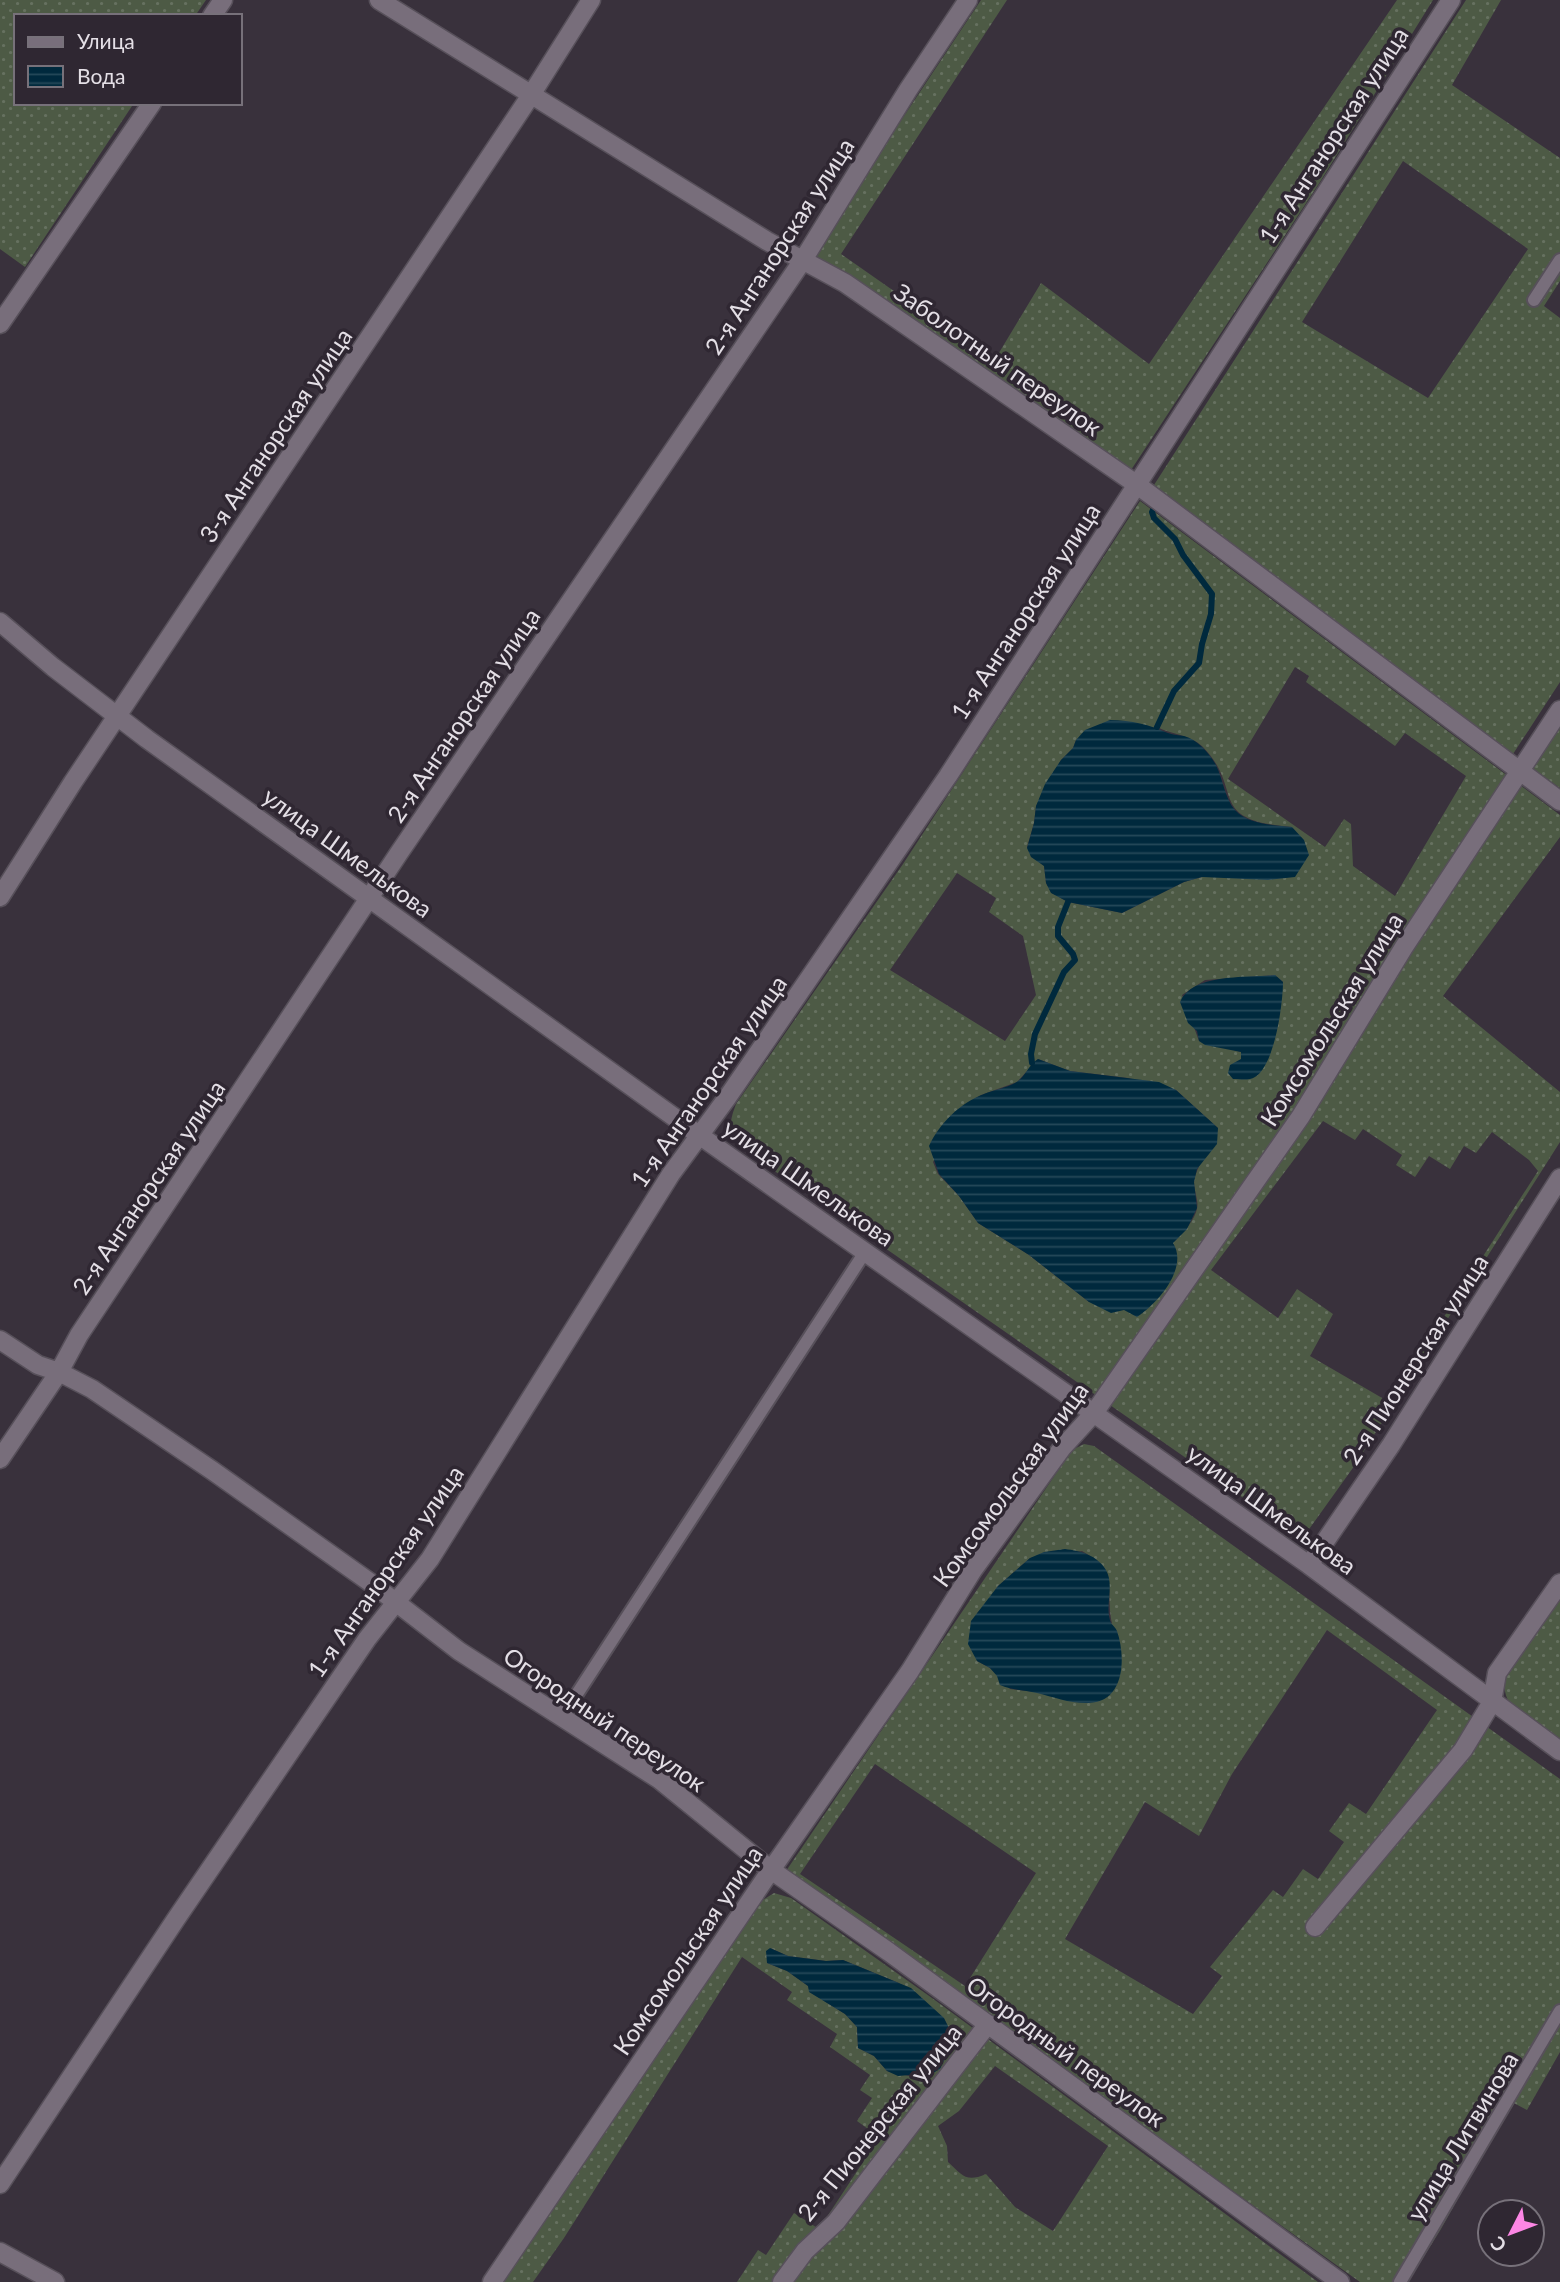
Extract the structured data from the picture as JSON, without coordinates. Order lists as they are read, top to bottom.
{
  "streets": {
    "street": [
      "1-я Анганорская улица",
      "2-я Анганорская улица",
      "Заболотный переулок",
      "3-я Анганорская улица",
      "улица Шмелькова",
      "Комсомольская улица",
      "2-я Пионерская улица",
      "Огородный переулок"
    ],
    "lane": ["улица Литвинова"]
  },
  "crossings": [
    ["1-я Анганорская улица", "Заболотный переулок"],
    ["1-я Анганорская улица", "улица Шмелькова"],
    ["1-я Анганорская улица", "Огородный переулок"],
    ["2-я Анганорская улица", "Заболотный переулок"],
    ["2-я Анганорская улица", "улица Шмелькова"],
    ["2-я Анганорская улица", "Огородный переулок"],
    ["Заболотный переулок", "3-я Анганорская улица"],
    ["Заболотный переулок", "Комсомольская улица"],
    ["3-я Анганорская улица", "улица Шмелькова"],
    ["улица Шмелькова", "Комсомольская улица"],
    ["улица Шмелькова", "2-я Пионерская улица"],
    ["Комсомольская улица", "Огородный переулок"],
    ["2-я Пионерская улица", "Огородный переулок"]
  ],
  "legend": ["Улица", "Вода"],
  "north": "bottom left"
}
